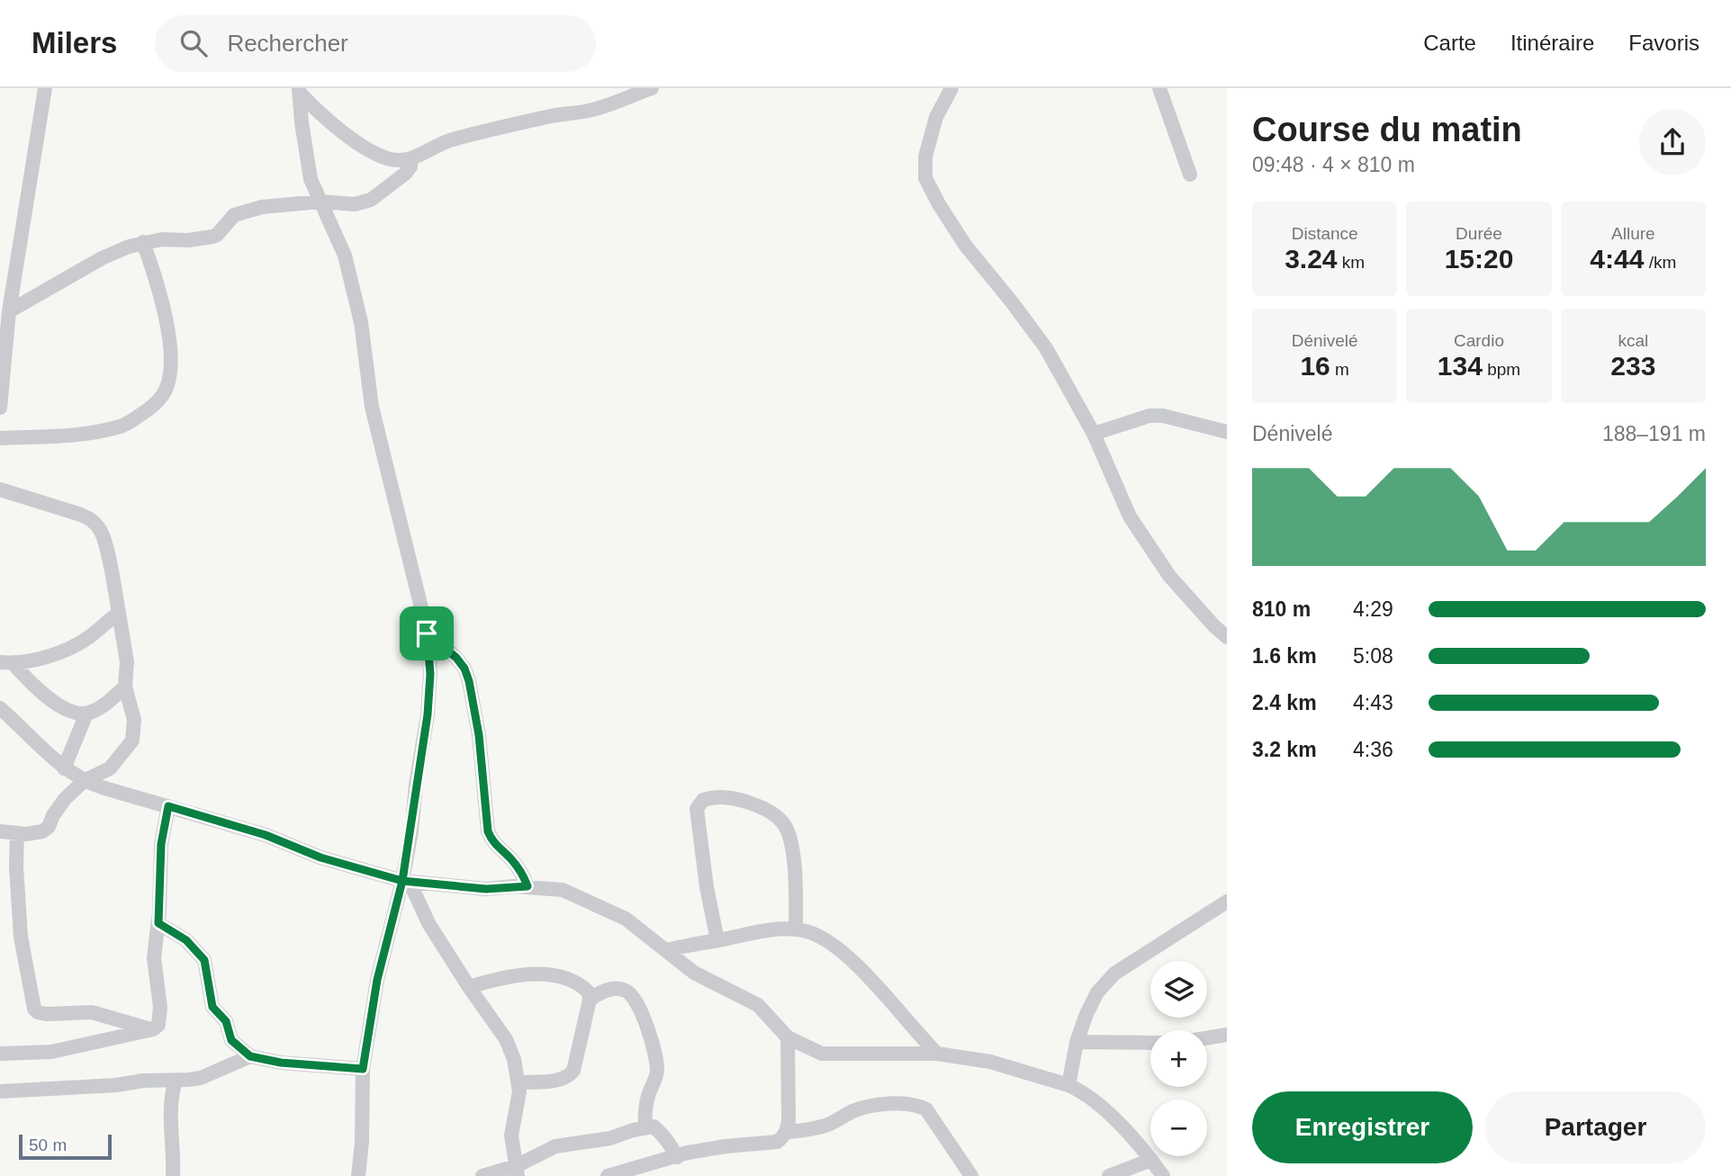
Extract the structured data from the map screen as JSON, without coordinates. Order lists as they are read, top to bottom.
{
  "scale_bar": "50 m",
  "page": {
    "header": "Milers",
    "search": "Rechercher",
    "nav": ["Carte", "Itinéraire", "Favoris"],
    "heading": ["Course du matin", "09:48 · 4 × 810 m"],
    "stats": [
      ["Distance", "3.24 km"],
      ["Durée", "15:20"],
      ["Allure", "4:44 /km"],
      ["Dénivelé", "16 m"],
      ["Cardio", "134 bpm"],
      ["kcal", "233"]
    ],
    "chart": ["Dénivelé", "188–191 m"],
    "list": [
      {
        "name": "810 m",
        "note": "4:29"
      },
      {
        "name": "1.6 km",
        "note": "5:08"
      },
      {
        "name": "2.4 km",
        "note": "4:43"
      },
      {
        "name": "3.2 km",
        "note": "4:36"
      }
    ],
    "map_buttons": ["+", "−"],
    "buttons": ["Enregistrer", "Partager"],
    "scale": "50 m"
  }
}
